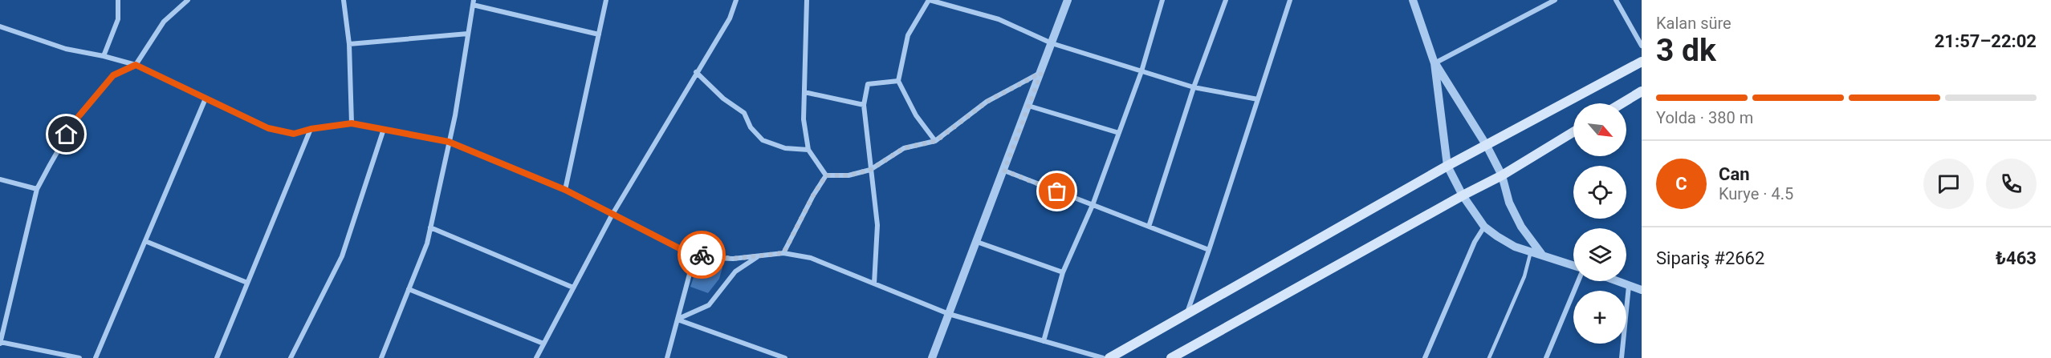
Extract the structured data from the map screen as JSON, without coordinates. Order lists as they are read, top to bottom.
{
  "north": "bottom right",
  "page": {
    "heading": ["3 dk", "Kalan süre", "21:57–22:02"],
    "panel": [
      "Can",
      "Kurye · 4.5",
      "Sipariş #2662",
      "₺463"
    ],
    "bar": "Yolda · 380 m",
    "map_buttons": "+",
    "round": "C"
  }
}
